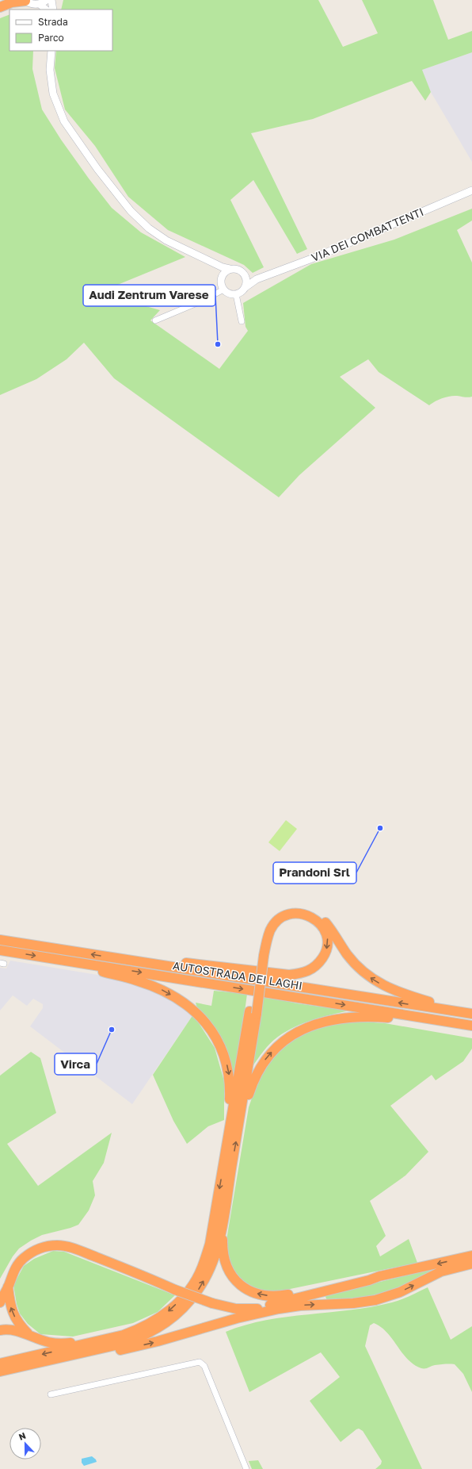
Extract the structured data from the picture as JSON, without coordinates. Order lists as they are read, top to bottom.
{
  "streets": {
    "highway": ["AUTOSTRADA DEI LAGHI"],
    "street": ["VIA DEI COMBATTENTI"]
  },
  "places": ["Audi Zentrum Varese", "Prandoni Srl", "Virca"],
  "legend": ["Strada", "Parco"],
  "north": "top"
}
